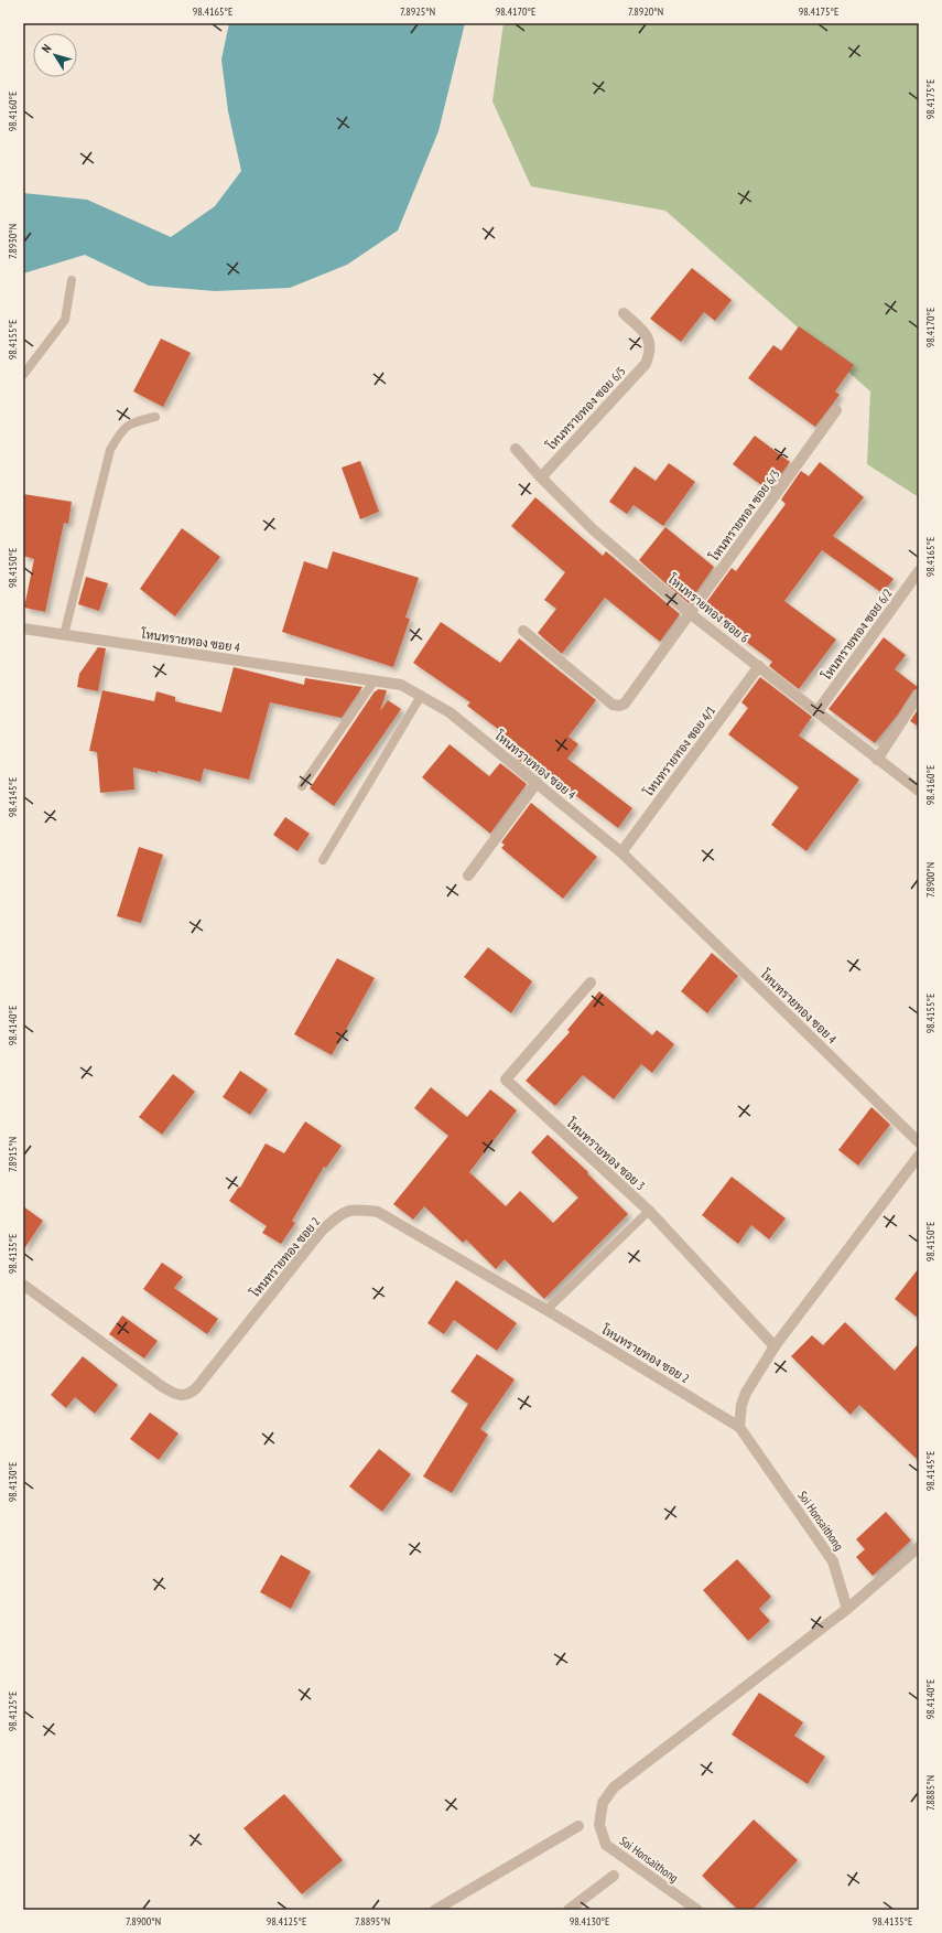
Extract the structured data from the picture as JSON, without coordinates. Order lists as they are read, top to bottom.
{
  "streets": {
    "street": [
      "โหนทรายทอง ซอย 6/5",
      "โหนทรายทอง ซอย 6/3",
      "โหนทรายทอง ซอย 6",
      "โหนทรายทอง ซอย 6/2",
      "โหนทรายทอง ซอย 4",
      "โหนทรายทอง ซอย 4/1",
      "โหนทรายทอง ซอย 3",
      "โหนทรายทอง ซอย 2",
      "Soi Honsaithong"
    ]
  },
  "crossings": [
    ["โหนทรายทอง ซอย 6/5", "โหนทรายทอง ซอย 6"],
    ["โหนทรายทอง ซอย 6/3", "โหนทรายทอง ซอย 6"],
    ["โหนทรายทอง ซอย 6", "โหนทรายทอง ซอย 6/2"],
    ["โหนทรายทอง ซอย 6", "โหนทรายทอง ซอย 4/1"],
    ["โหนทรายทอง ซอย 4", "โหนทรายทอง ซอย 4/1"],
    ["โหนทรายทอง ซอย 2", "Soi Honsaithong"]
  ],
  "north": "top left",
  "coordinates": [
    "98.4165°E",
    "7.8925°N",
    "98.4170°E",
    "7.8920°N",
    "98.4175°E",
    "98.4160°E",
    "7.8930°N",
    "98.4155°E",
    "98.4150°E",
    "98.4145°E",
    "7.8900°N",
    "98.4140°E",
    "7.8915°N",
    "98.4135°E",
    "98.4130°E",
    "98.4125°E",
    "7.8885°N",
    "7.8895°N"
  ]
}
